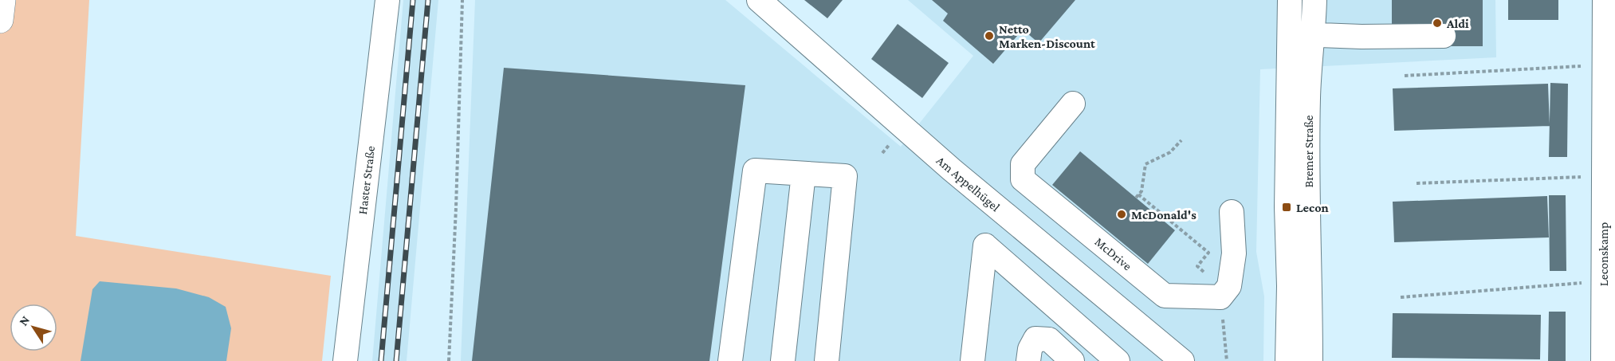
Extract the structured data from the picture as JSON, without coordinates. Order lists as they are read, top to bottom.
{
  "streets": {
    "street": [
      "Bremer Straße",
      "Haster Straße",
      "Am Appelhügel",
      "McDrive",
      "Leconskamp"
    ]
  },
  "places": {
    "other": ["Aldi", "Netto Marken-Discount", "McDonald's"],
    "transit": ["Lecon"]
  },
  "north": "top left"
}
